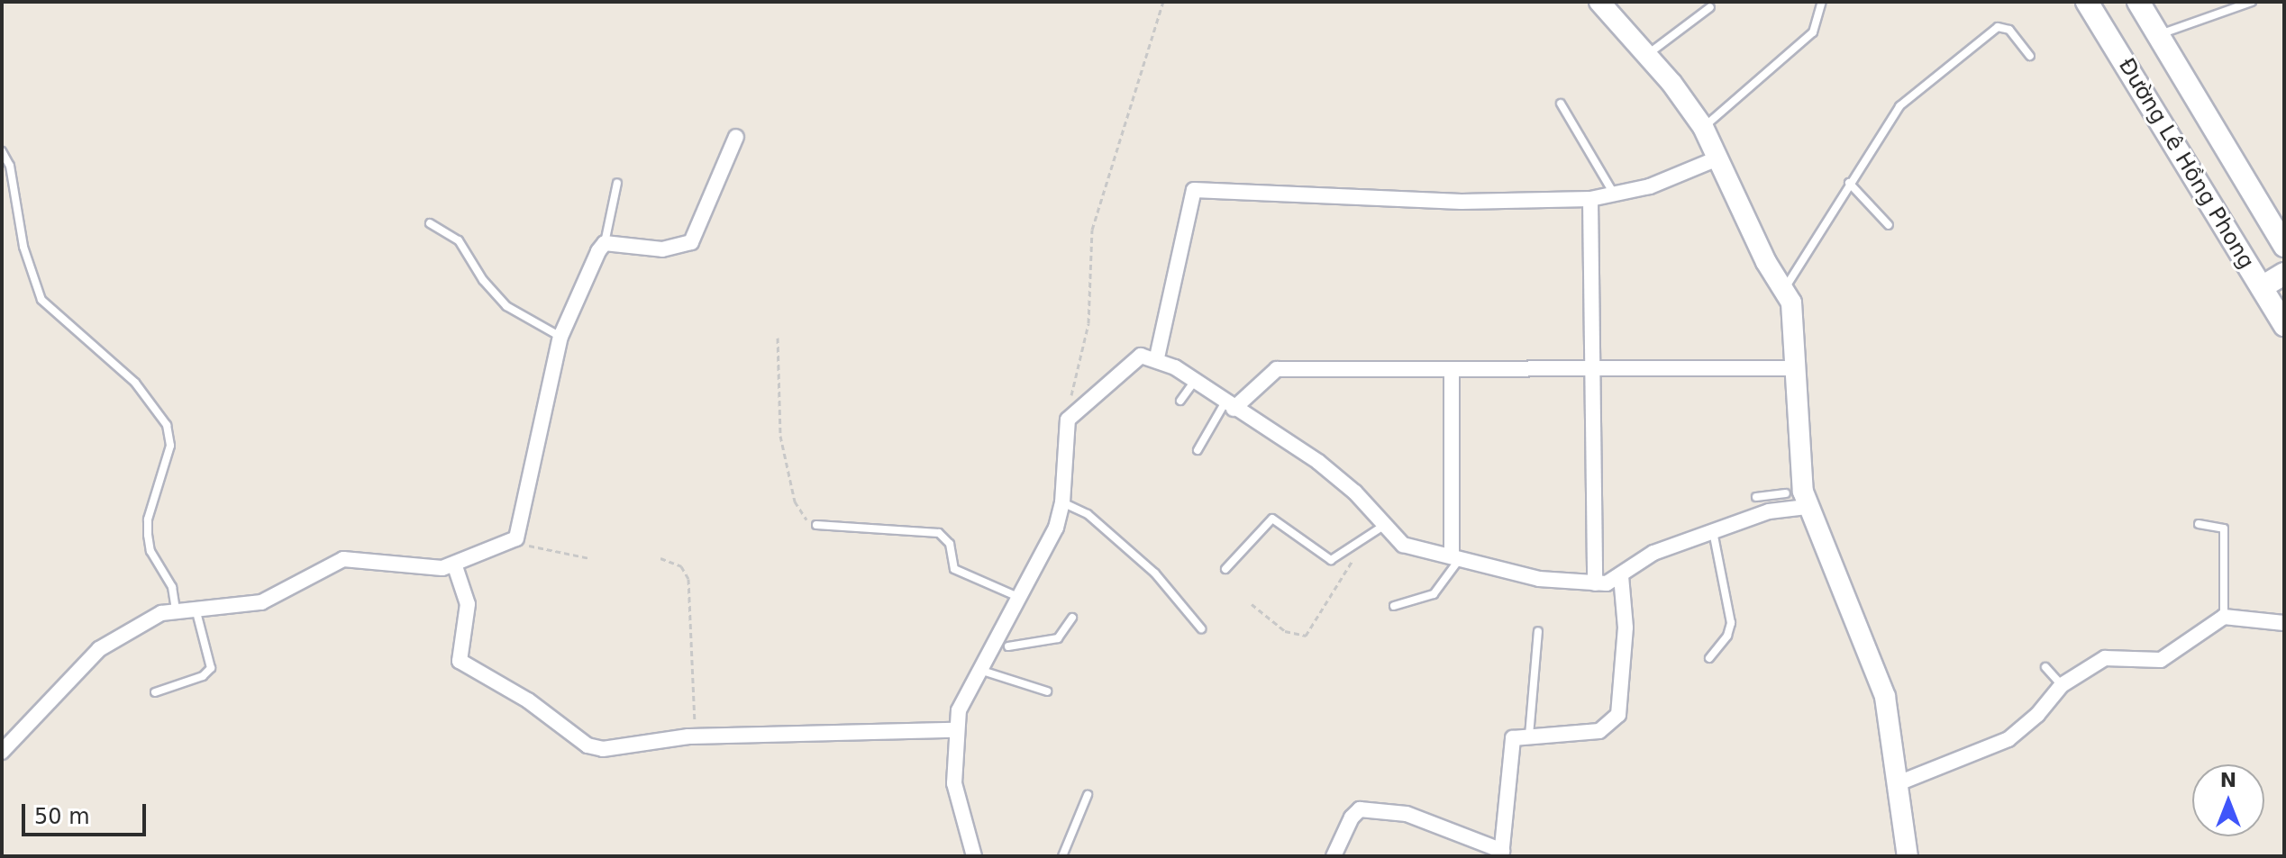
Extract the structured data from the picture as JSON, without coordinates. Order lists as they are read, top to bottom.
{
  "streets": {
    "main road": ["Đường Lê Hồng Phong"]
  },
  "scale_bar": "50 m",
  "north": "top"
}
